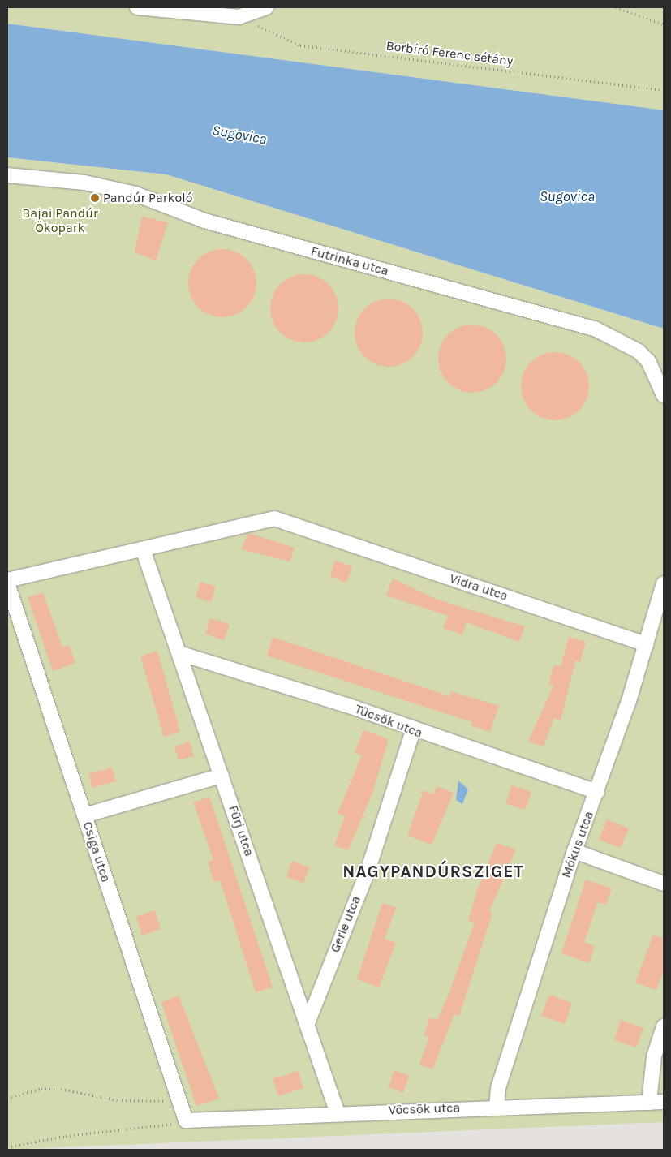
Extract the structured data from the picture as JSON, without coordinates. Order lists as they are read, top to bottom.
{
  "streets": {
    "street": [
      "Futrinka utca",
      "Vidra utca",
      "Tücsök utca",
      "Fürj utca",
      "Mókus utca",
      "Csiga utca",
      "Gerle utca",
      "Vöcsök utca"
    ],
    "path": ["Borbíró Ferenc sétány"]
  },
  "crossings": [
    ["Vidra utca", "Fürj utca"],
    ["Vidra utca", "Mókus utca"],
    ["Tücsök utca", "Fürj utca"],
    ["Tücsök utca", "Mókus utca"],
    ["Tücsök utca", "Gerle utca"],
    ["Fürj utca", "Gerle utca"],
    ["Fürj utca", "Vöcsök utca"],
    ["Mókus utca", "Vöcsök utca"],
    ["Csiga utca", "Vöcsök utca"]
  ],
  "districts": ["NAGYPANDÚRSZIGET"],
  "water": ["Sugovica"],
  "parks": ["Bajai Pandúr Ökopark"],
  "places": ["Pandúr Parkoló"]
}
